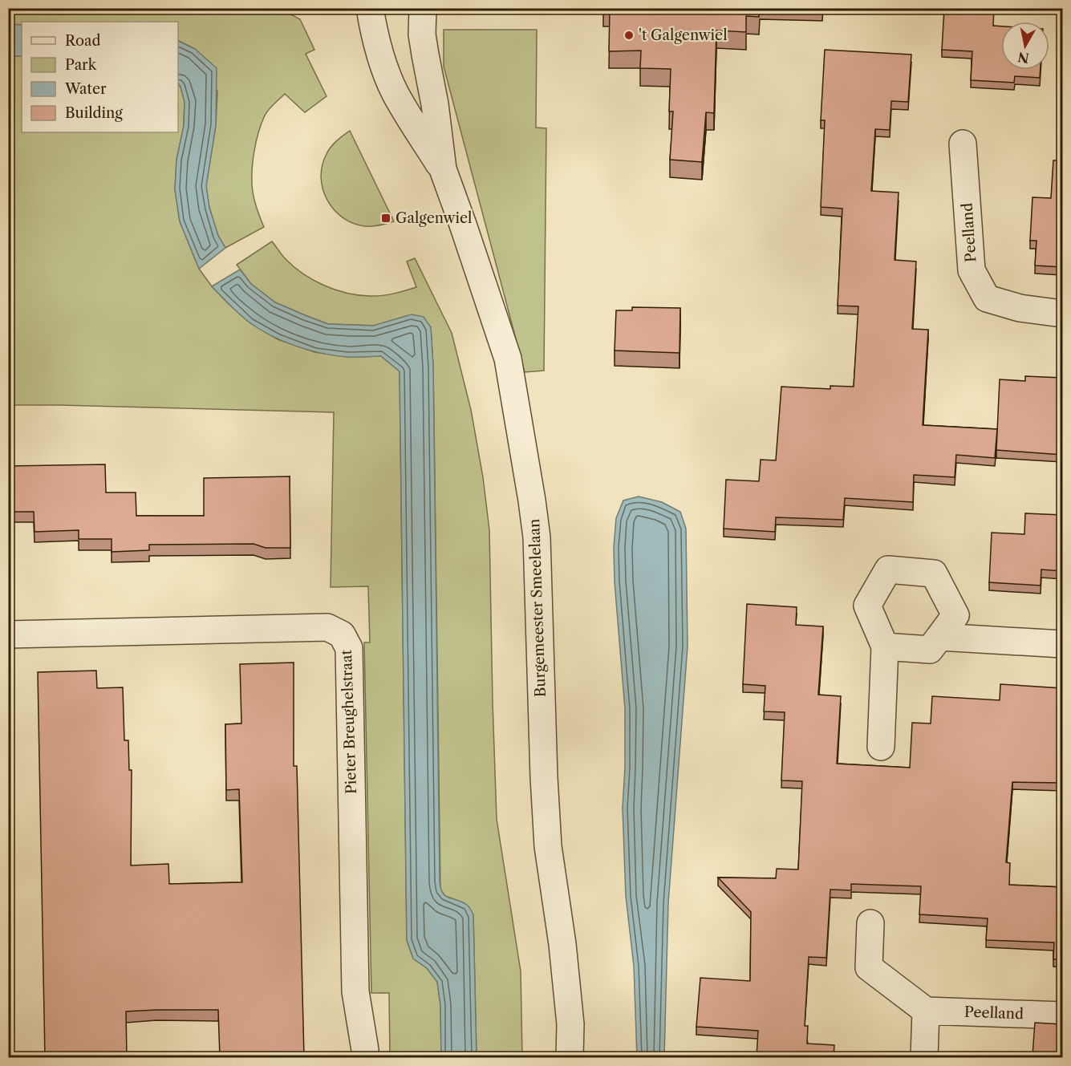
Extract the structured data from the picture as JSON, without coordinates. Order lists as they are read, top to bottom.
{
  "streets": {
    "street": ["Peelland", "Burgemeester Smeelelaan", "Pieter Breughelstraat"]
  },
  "places": {
    "other": ["'t Galgenwiel"],
    "transit": ["Galgenwiel"]
  },
  "legend": [
    "Road",
    "Park",
    "Water",
    "Building"
  ],
  "north": "bottom"
}
